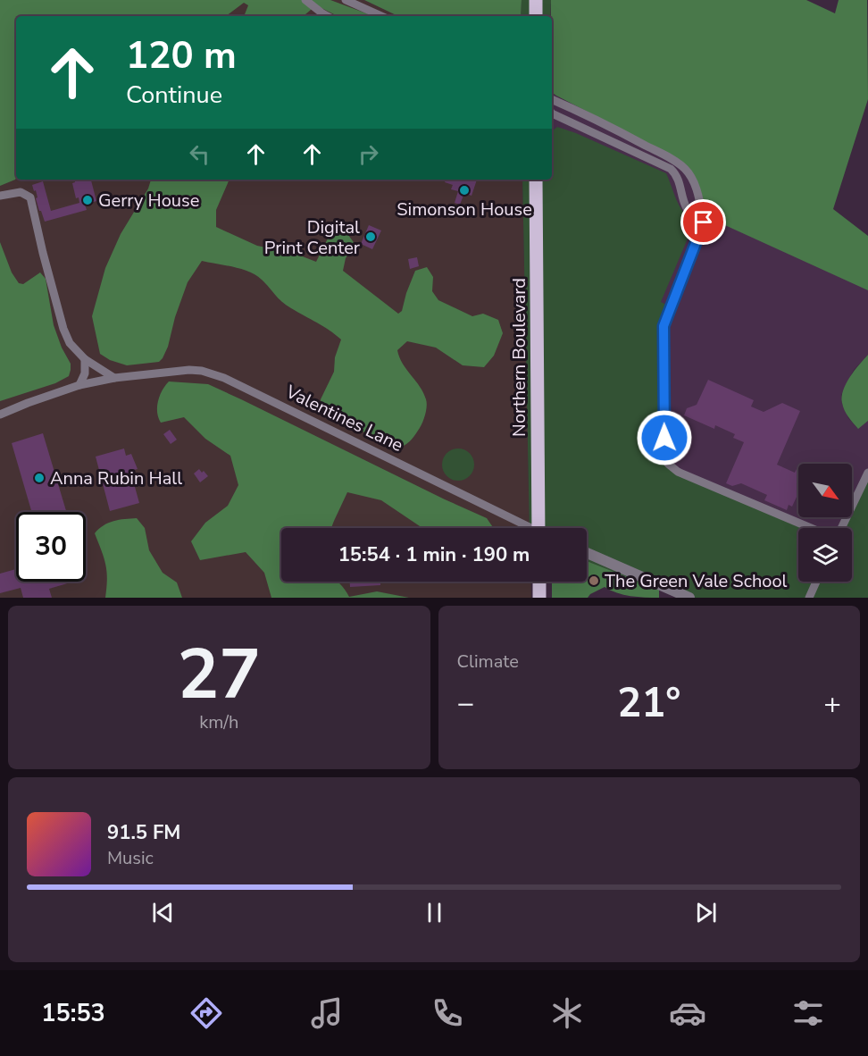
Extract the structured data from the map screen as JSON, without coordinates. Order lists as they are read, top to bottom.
{
  "streets": {
    "main road": ["Northern Boulevard"],
    "street": ["Valentines Lane"]
  },
  "places": [
    "Simonson House",
    "Gerry House",
    "Digital Print Center",
    "Anna Rubin Hall",
    "The Green Vale School"
  ],
  "north": "bottom right",
  "page": {
    "turn": ["120 m", "Continue"],
    "limit": "30",
    "trip": "15:54 · 1 min · 190 m",
    "tile": [
      ["27", "km/h"],
      "Climate"
    ],
    "heat": ["−", "21°", "+"],
    "song": ["91.5 FM", "Music"],
    "tabs": "15:53"
  }
}
